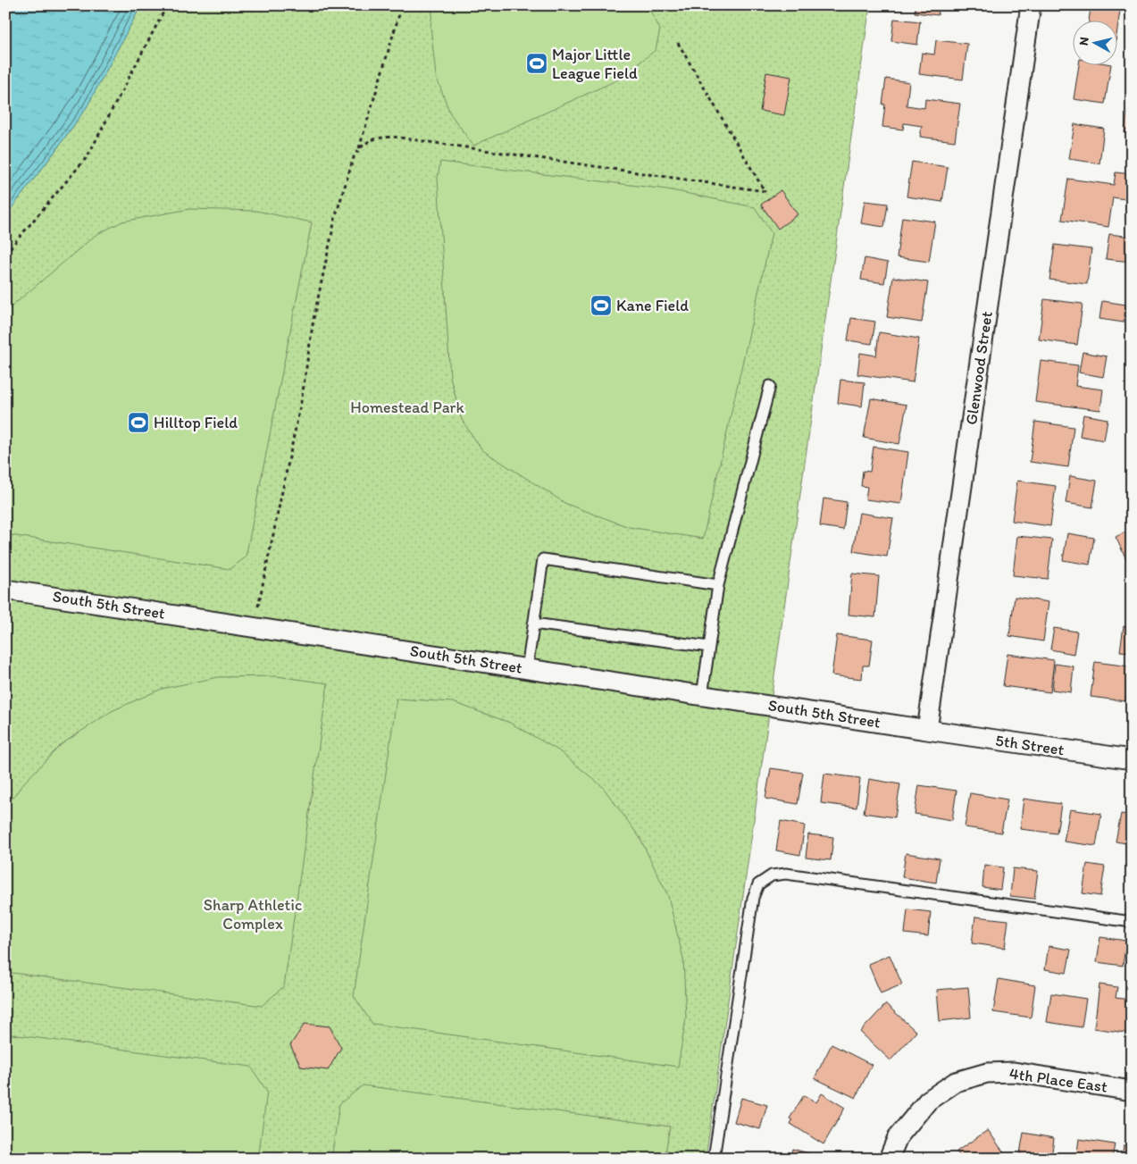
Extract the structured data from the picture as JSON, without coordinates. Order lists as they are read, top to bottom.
{
  "streets": {
    "street": [
      "Glenwood Street",
      "South 5th Street",
      "5th Street",
      "4th Place East"
    ]
  },
  "crossings": [
    ["Glenwood Street", "South 5th Street"],
    ["Glenwood Street", "5th Street"],
    ["South 5th Street", "5th Street"]
  ],
  "parks": ["Homestead Park", "Sharp Athletic Complex"],
  "places": {
    "sports": ["Major Little League Field", "Kane Field", "Hilltop Field"]
  },
  "north": "left"
}
